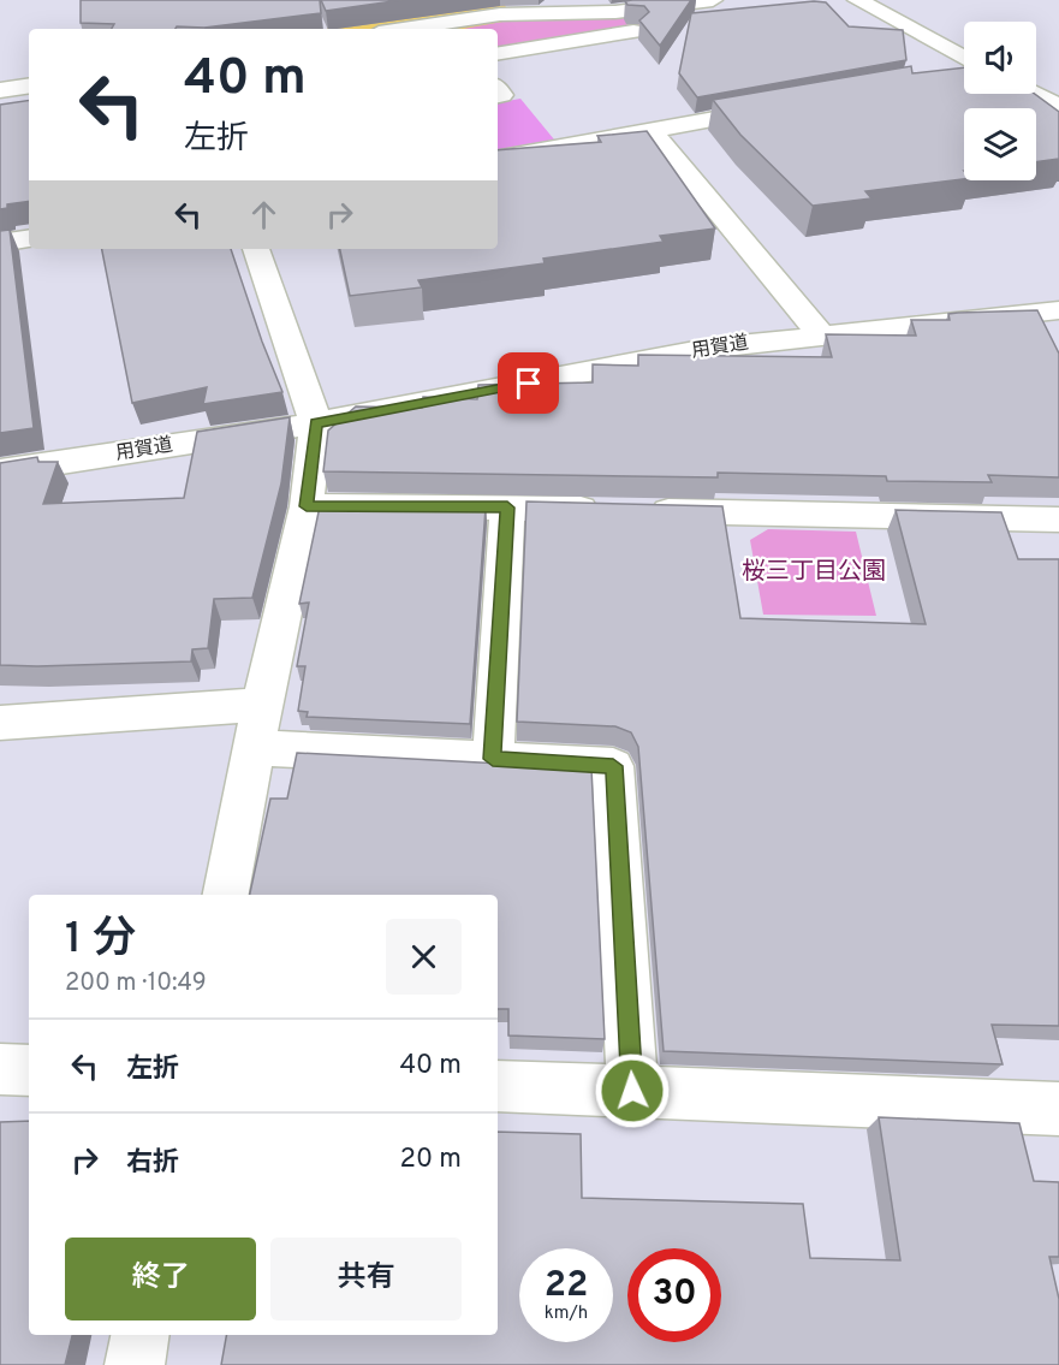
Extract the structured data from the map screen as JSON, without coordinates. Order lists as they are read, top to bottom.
{
  "streets": {
    "street": ["用賀道"]
  },
  "parks": ["桜三丁目公園"],
  "page": {
    "turn": ["40 m", "左折"],
    "heading": ["1 分", "200 m · 10:49"],
    "list": [
      {
        "name": "左折",
        "value": "40 m"
      },
      {
        "name": "右折",
        "value": "20 m"
      }
    ],
    "buttons": ["終了", "共有"],
    "speed": "22 km/h",
    "limit": "30"
  }
}
